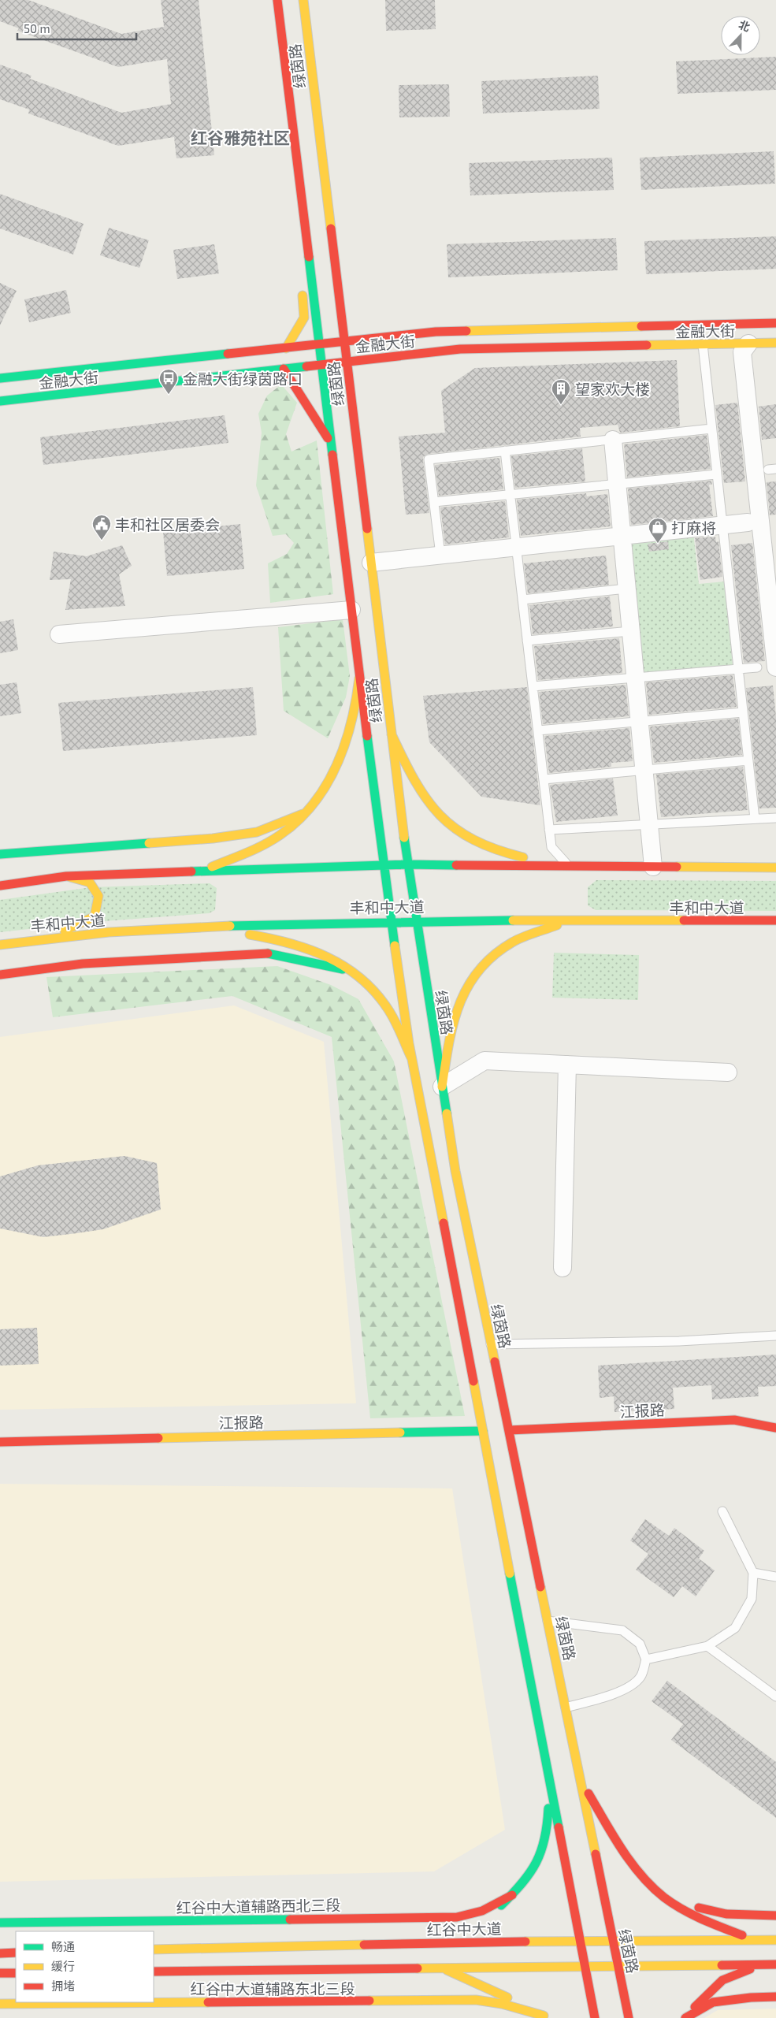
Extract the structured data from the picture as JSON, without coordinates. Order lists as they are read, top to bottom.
{
  "streets": {
    "main road": [
      "绿茵路",
      "金融大街",
      "丰和中大道",
      "江报路",
      "红谷中大道辅路西北三段",
      "红谷中大道",
      "红谷中大道辅路东北三段"
    ]
  },
  "crossings": [
    ["绿茵路", "金融大街"],
    ["绿茵路", "丰和中大道"],
    ["绿茵路", "江报路"],
    ["绿茵路", "红谷中大道"]
  ],
  "districts": ["红谷雅苑社区"],
  "places": {
    "bus stop": ["金融大街绿茵路口"],
    "building": ["望家欢大楼"],
    "public building": ["丰和社区居委会"],
    "shop": ["打麻将"]
  },
  "legend": ["畅通", "缓行", "拥堵"],
  "scale_bar": "50 m",
  "north": "top"
}
